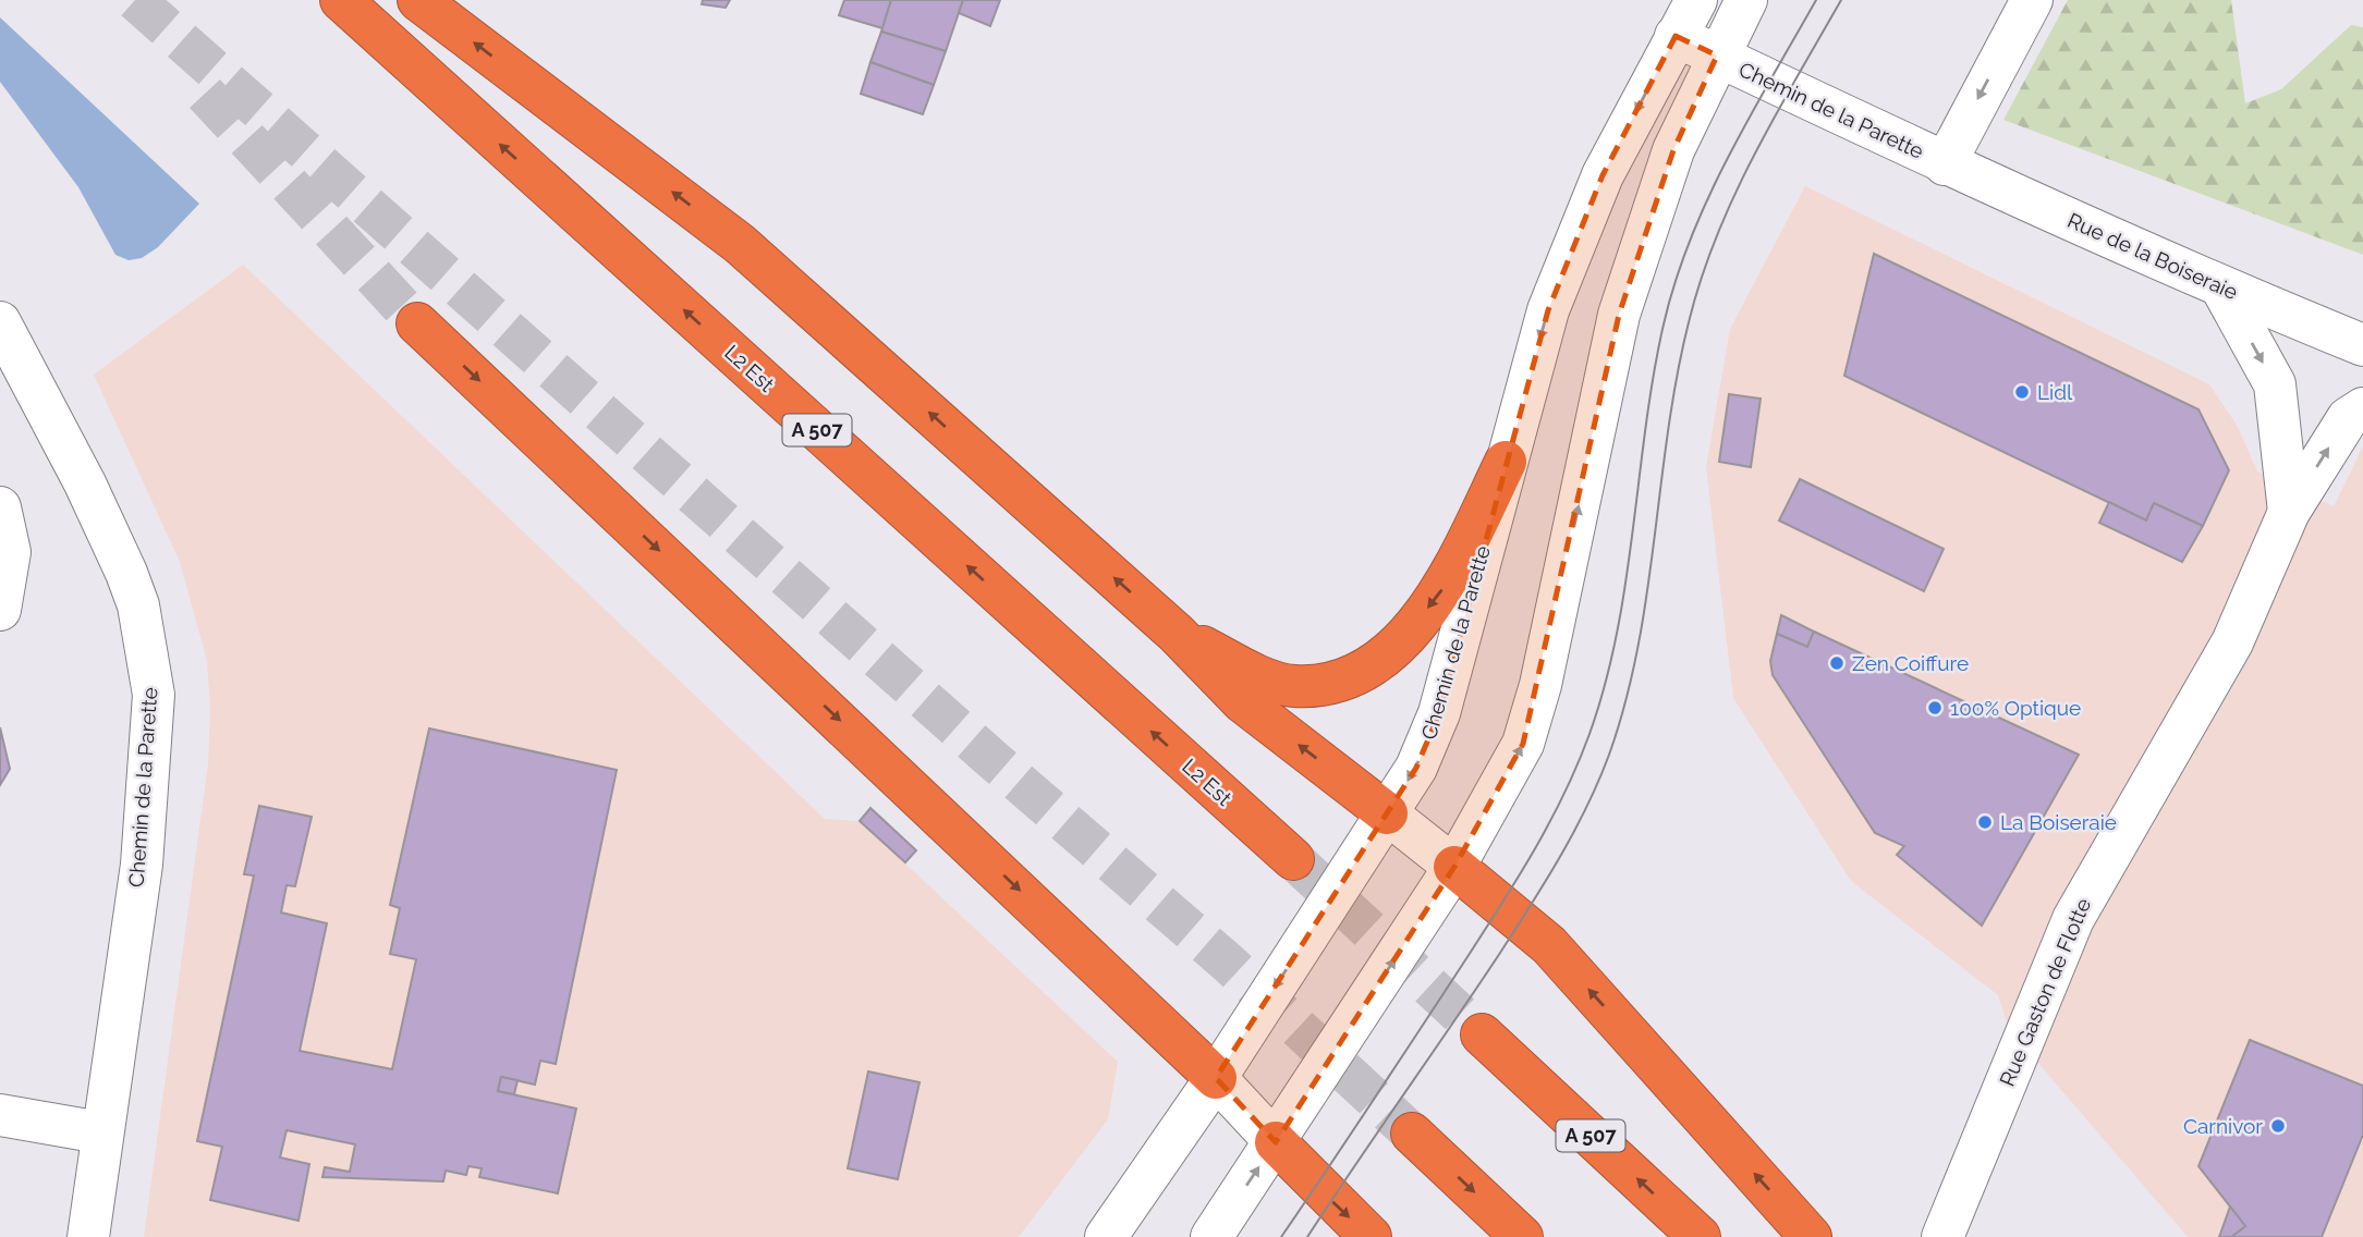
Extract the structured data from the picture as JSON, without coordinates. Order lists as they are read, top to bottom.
{
  "streets": {
    "highway": ["L2 Est", "A 507"],
    "street": ["Chemin de la Parette", "Rue de la Boiseraie", "Rue Gaston de Flotte"]
  },
  "crossings": [
    ["Chemin de la Parette", "Rue de la Boiseraie"],
    ["Rue de la Boiseraie", "Rue Gaston de Flotte"]
  ],
  "places": [
    "Lidl",
    "Zen Coiffure",
    "100% Optique",
    "La Boiseraie",
    "Carnivor"
  ]
}
